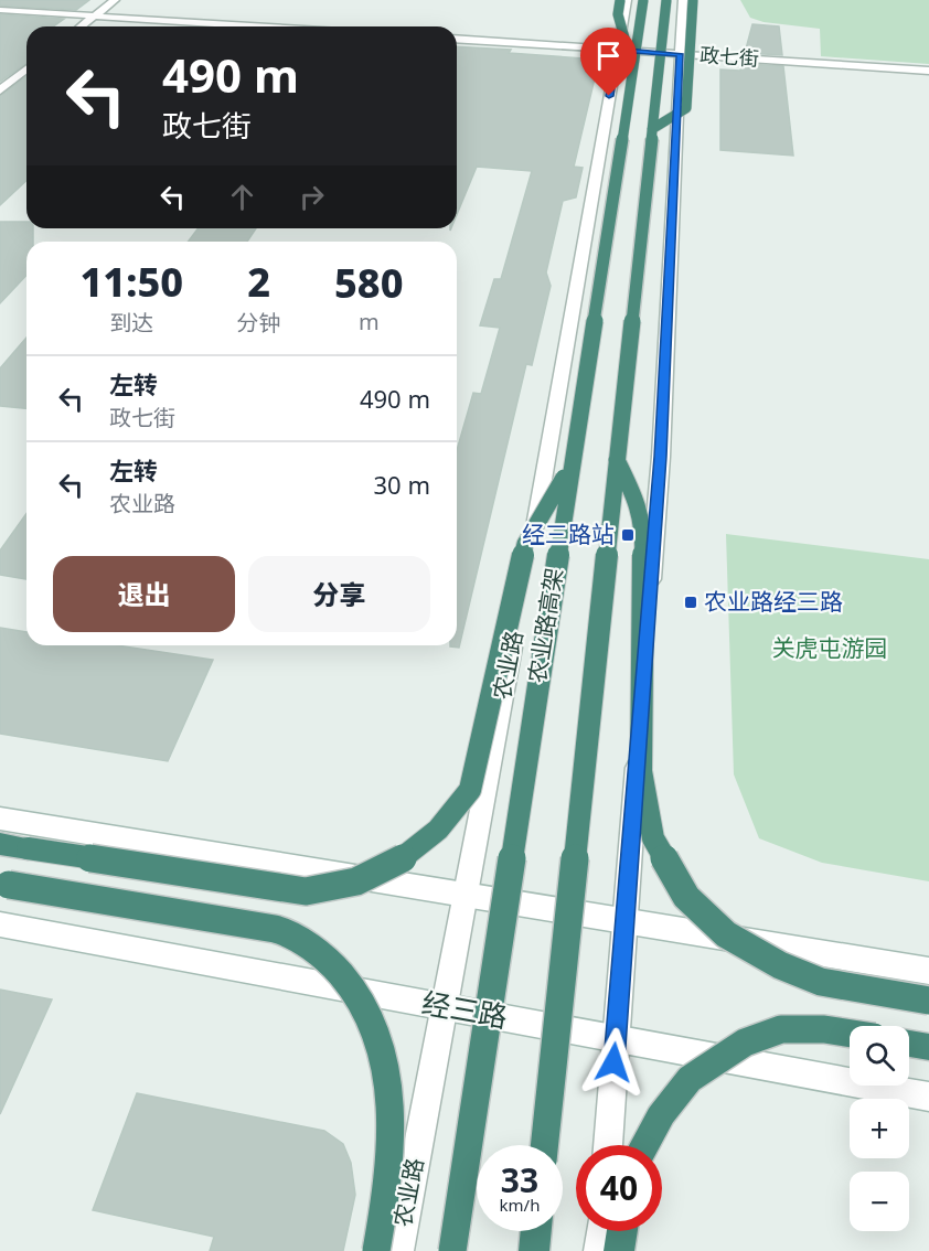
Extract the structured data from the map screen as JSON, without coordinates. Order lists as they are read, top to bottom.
{
  "streets": {
    "highway": ["农业路高架"],
    "street": ["政七街", "农业路", "经三路"]
  },
  "crossings": [
    ["政七街", "农业路"],
    ["农业路", "经三路"]
  ],
  "parks": ["关虎屯游园"],
  "places": {
    "transit": ["经三路站", "农业路经三路"]
  },
  "page": {
    "turn": ["490 m", "政七街"],
    "eta": [
      "11:50",
      "到达",
      "2",
      "分钟",
      "580",
      "m"
    ],
    "list": [
      {
        "name": "左转",
        "note": "政七街",
        "value": "490 m"
      },
      {
        "name": "左转",
        "note": "农业路",
        "value": "30 m"
      }
    ],
    "buttons": ["退出", "分享"],
    "map_buttons": ["+", "−"],
    "speed": "33 km/h",
    "limit": "40"
  }
}
